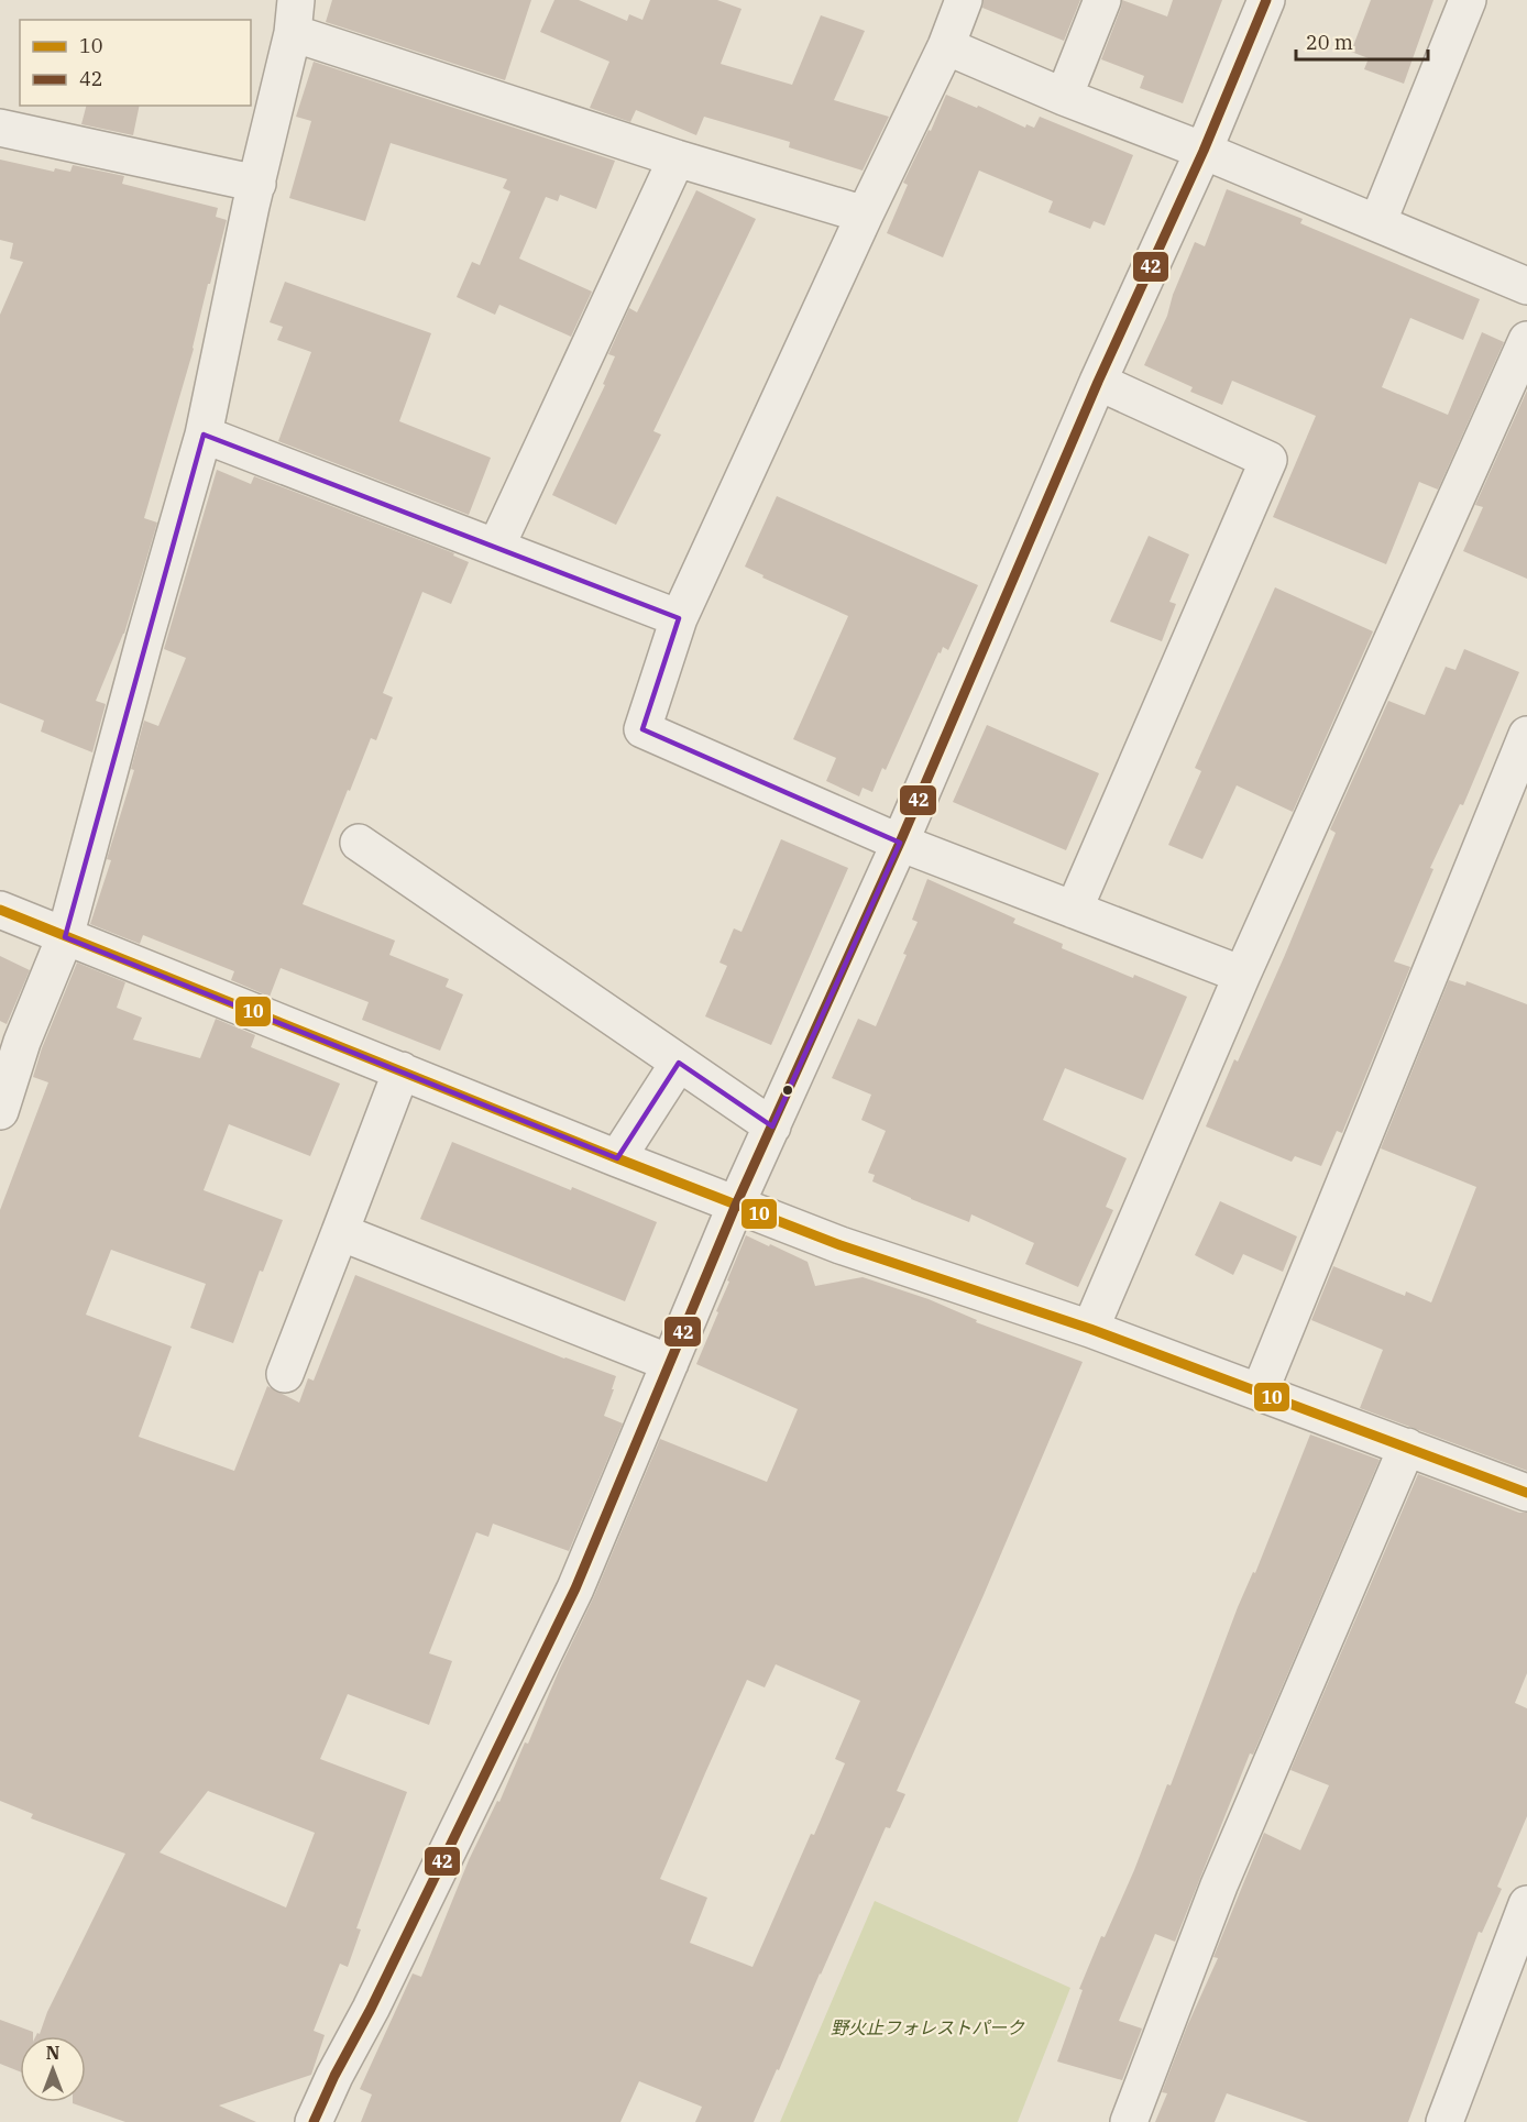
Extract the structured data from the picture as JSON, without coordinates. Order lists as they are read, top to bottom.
{
  "parks": ["野火止フォレストパーク"],
  "lines": ["transit line 42", "transit line 10"],
  "legend": ["10", "42"],
  "scale_bar": "20 m",
  "north": "top"
}
